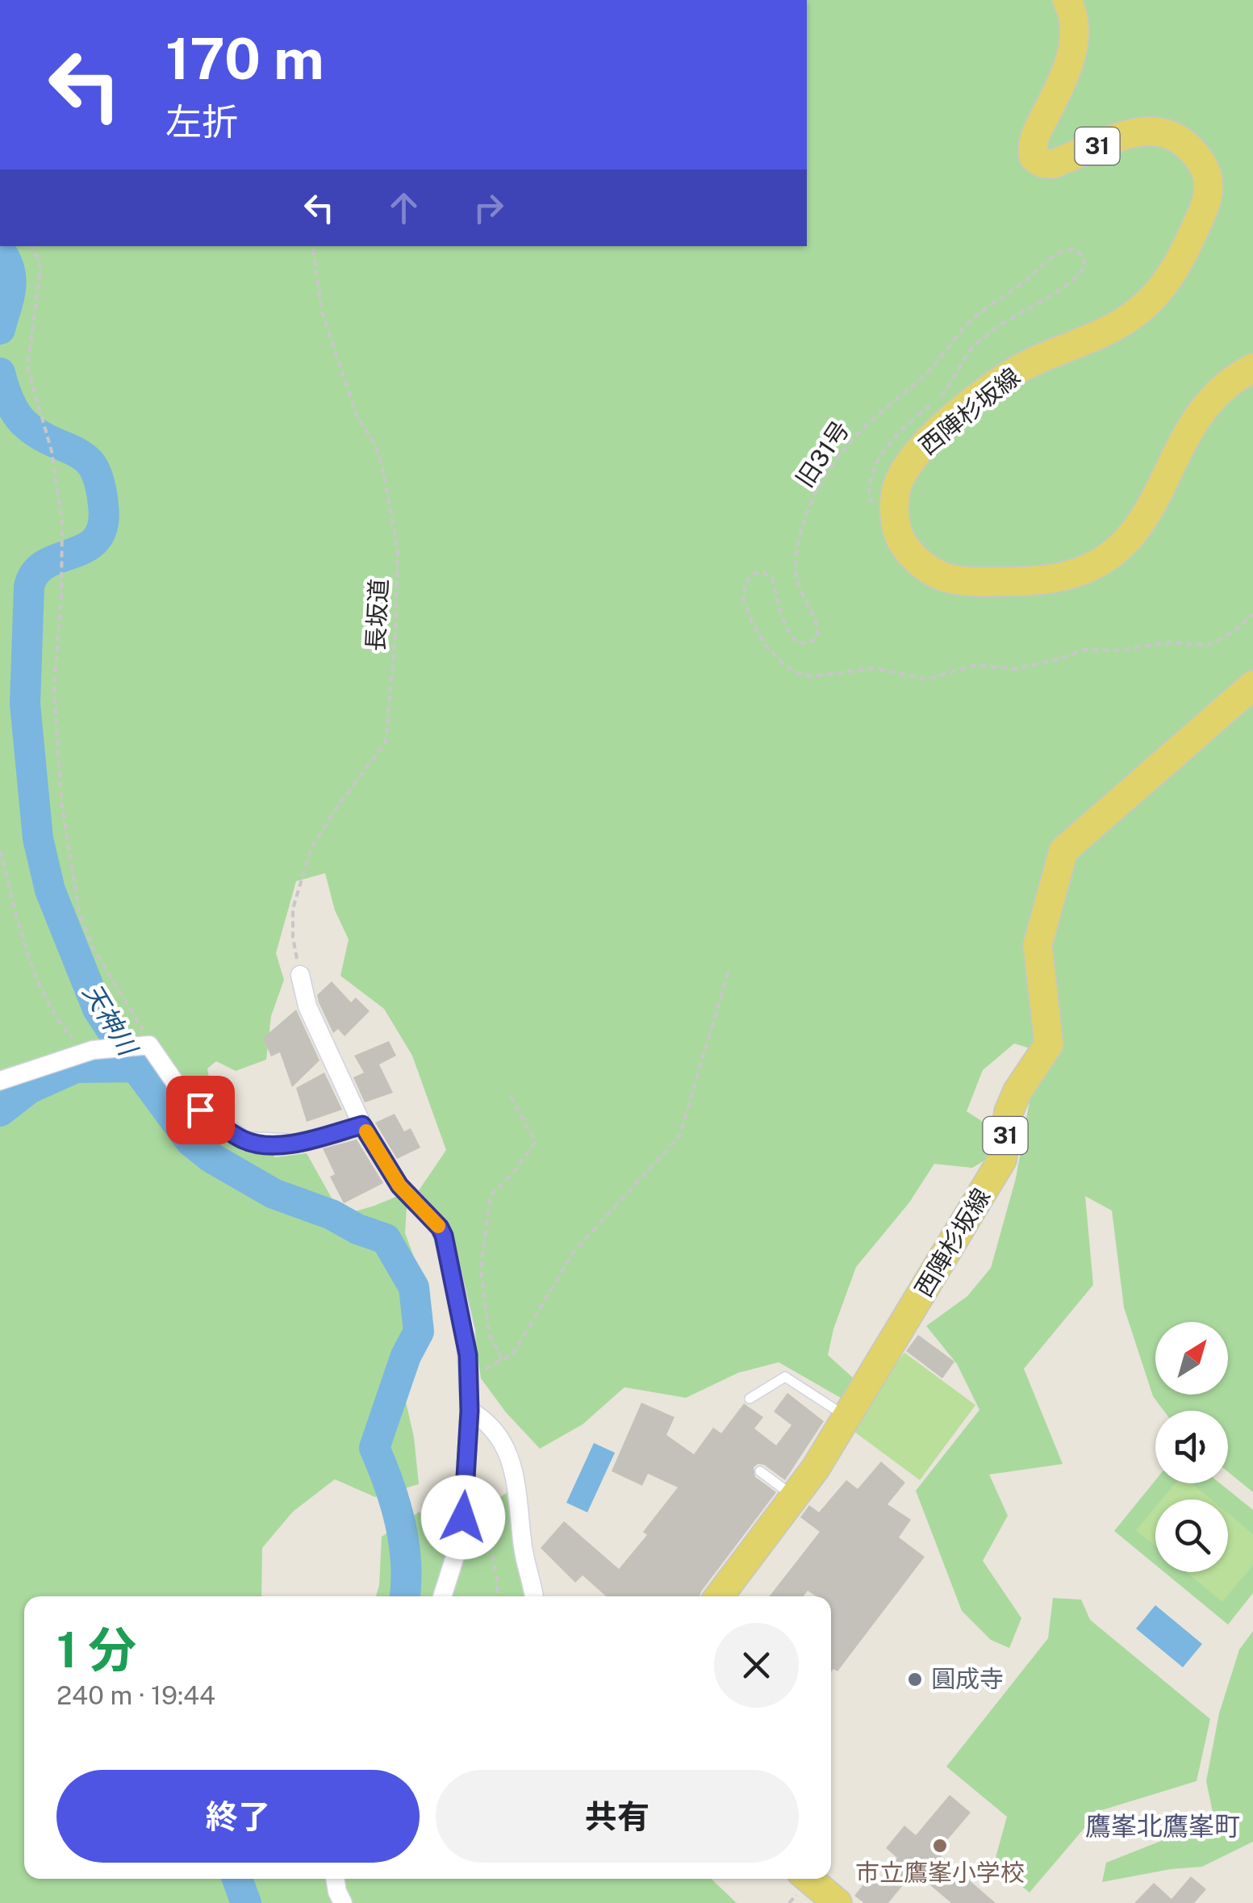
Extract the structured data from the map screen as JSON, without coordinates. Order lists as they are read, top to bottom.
{
  "streets": {
    "main road": ["31", "西陣杉坂線"],
    "path": ["旧31号", "長坂道"]
  },
  "crossings": [
    ["西陣杉坂線", "旧31号"]
  ],
  "districts": ["鷹峯北鷹峯町"],
  "water": ["天神川"],
  "places": ["圓成寺", "市立鷹峯小学校"],
  "north": "top right",
  "page": {
    "turn": ["170 m", "左折"],
    "heading": ["1 分", "240 m · 19:44"],
    "buttons": ["終了", "共有"]
  }
}
